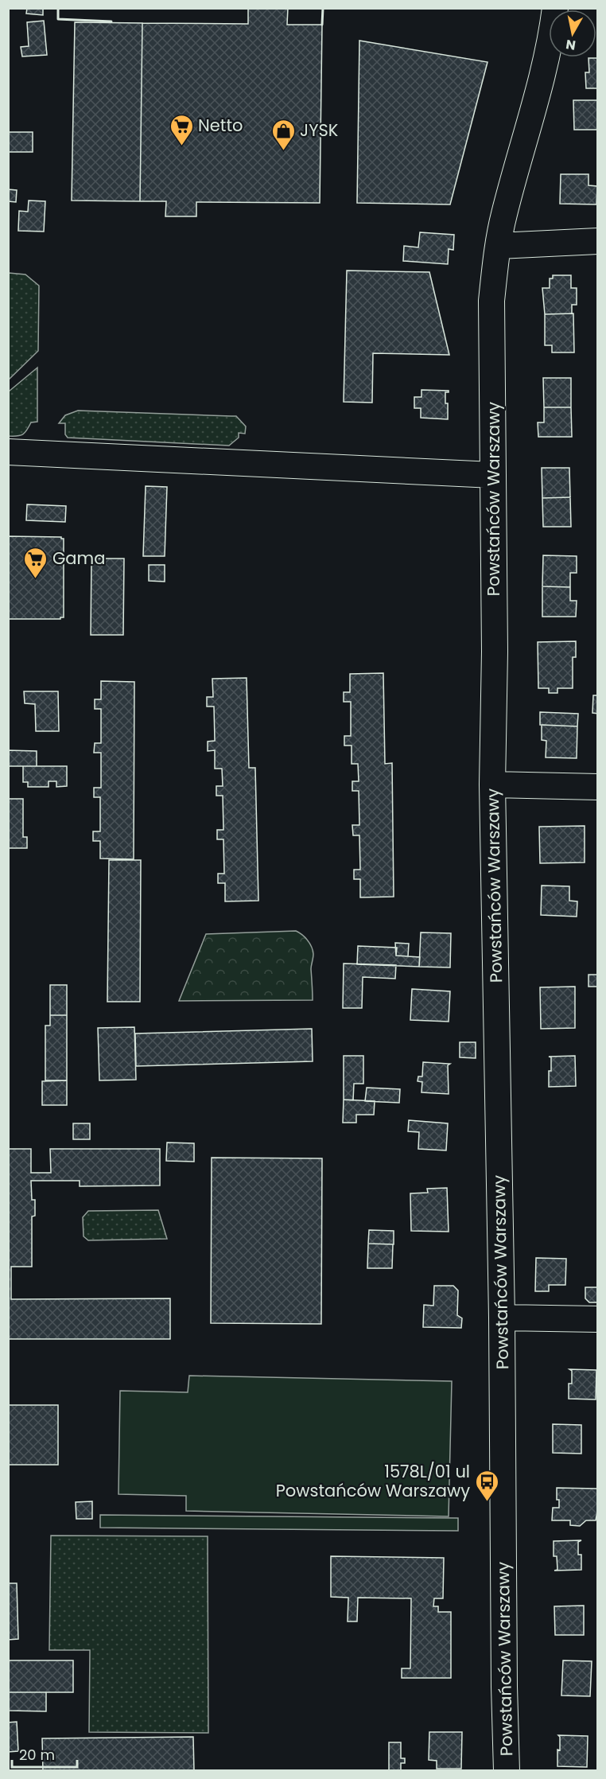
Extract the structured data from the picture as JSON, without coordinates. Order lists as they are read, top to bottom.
{
  "streets": {
    "street": ["Powstańców Warszawy"]
  },
  "places": {
    "supermarket": ["Netto", "Gama"],
    "shop": ["JYSK"],
    "bus stop": ["1578L/01 ul Powstańców Warszawy"]
  },
  "scale_bar": "20 m",
  "north": "bottom"
}
